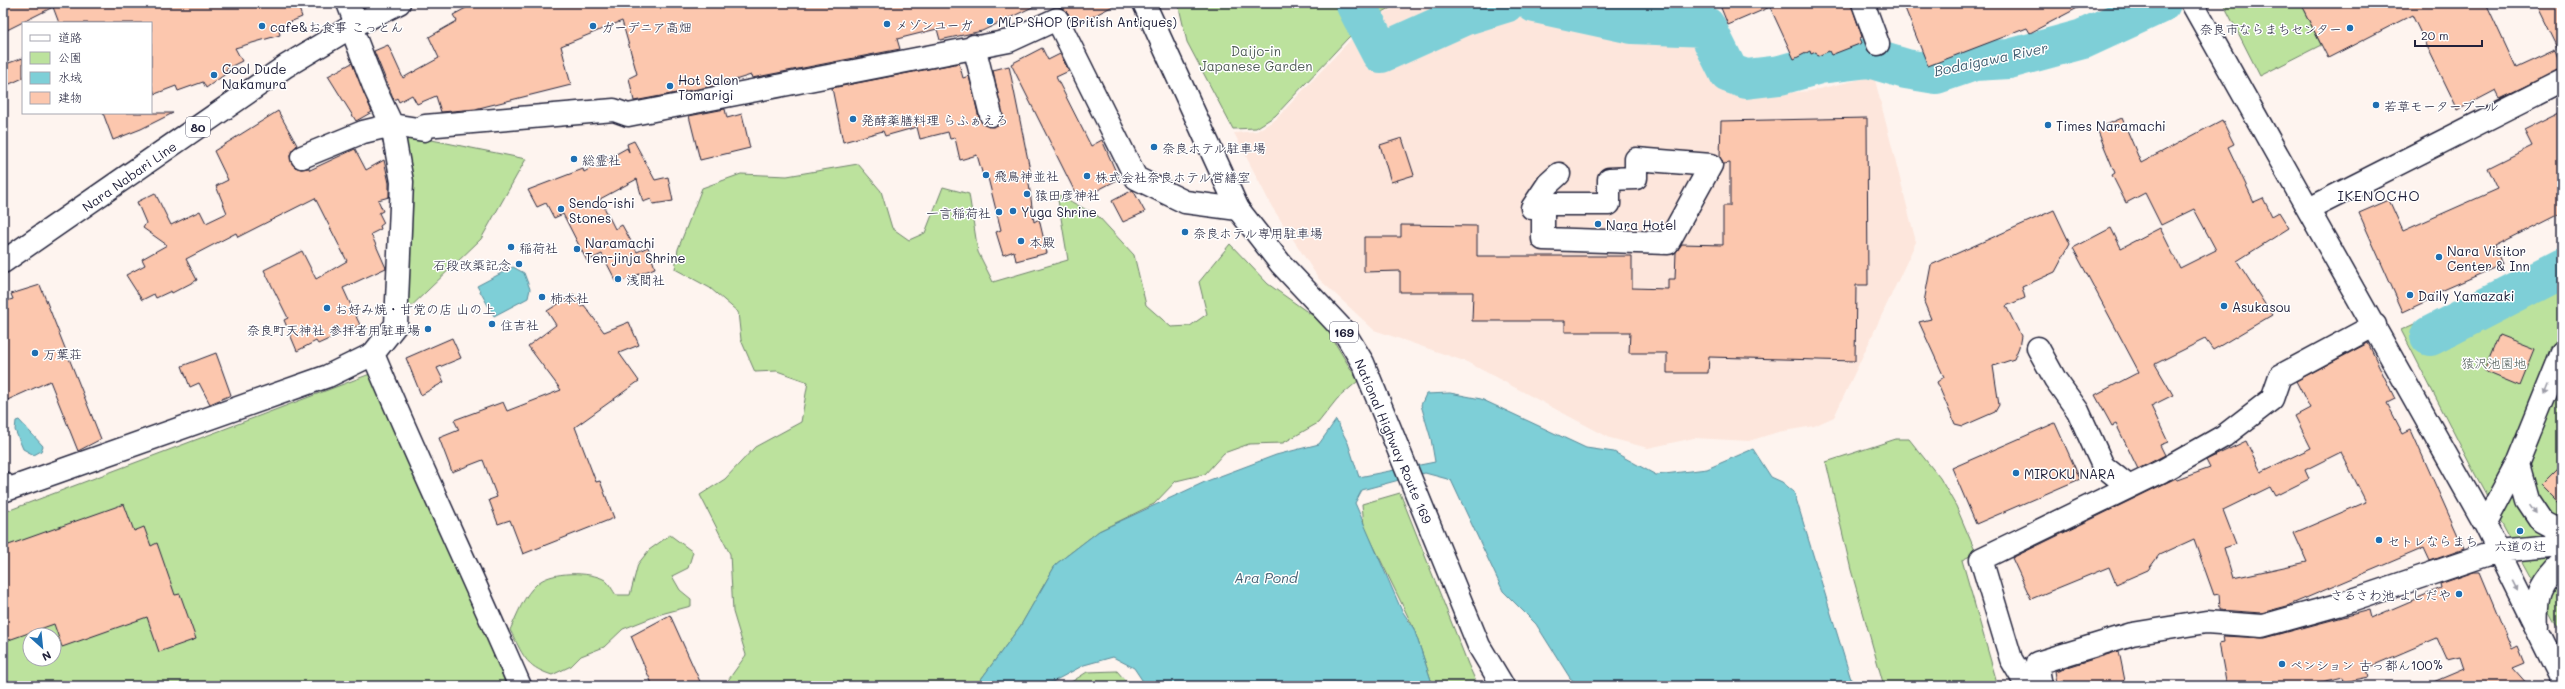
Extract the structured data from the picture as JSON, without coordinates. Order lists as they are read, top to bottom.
{
  "streets": {
    "main road": [
      "80",
      "Nara Nabari Line",
      "169",
      "National Highway Route 169"
    ]
  },
  "districts": ["IKENOCHO"],
  "water": ["Bodaigawa River", "Ara Pond"],
  "parks": ["Daijo-in Japanese Garden", "猿沢池園地"],
  "places": [
    "MLP SHOP (British Antiques)",
    "メゾンユーガ",
    "cafe&お食事 こっとん",
    "ガーデニア高畑",
    "奈良市ならまちセンター",
    "Cool Dude Nakamura",
    "Hot Salon Tomarigi",
    "若草モータープール",
    "発酵薬膳料理 らふぁえろ",
    "Times Naramachi",
    "奈良ホテル駐車場",
    "総霊社",
    "飛鳥神並社",
    "株式会社奈良ホテル営繕室",
    "猿田彦神社",
    "Sendo-ishi Stones",
    "Yuga Shrine",
    "一言稲荷社",
    "Nara Hotel",
    "奈良ホテル専用駐車場",
    "本殿",
    "稲荷社",
    "Naramachi Ten-jinja Shrine",
    "Nara Visitor Center & Inn",
    "石段改築記念",
    "浅間社",
    "Daily Yamazaki",
    "柿本社",
    "Asukasou",
    "お好み焼・甘党の店 山の上",
    "住吉社",
    "奈良町天神社 参拝者用駐車場",
    "万葉荘",
    "MIROKU NARA",
    "六道の辻",
    "セトレならまち",
    "さるさわ池 よしだや",
    "ペンション 古っ都ん100%"
  ],
  "legend": [
    "道路",
    "公園",
    "水域",
    "建物"
  ],
  "scale_bar": "20 m",
  "north": "bottom right"
}
